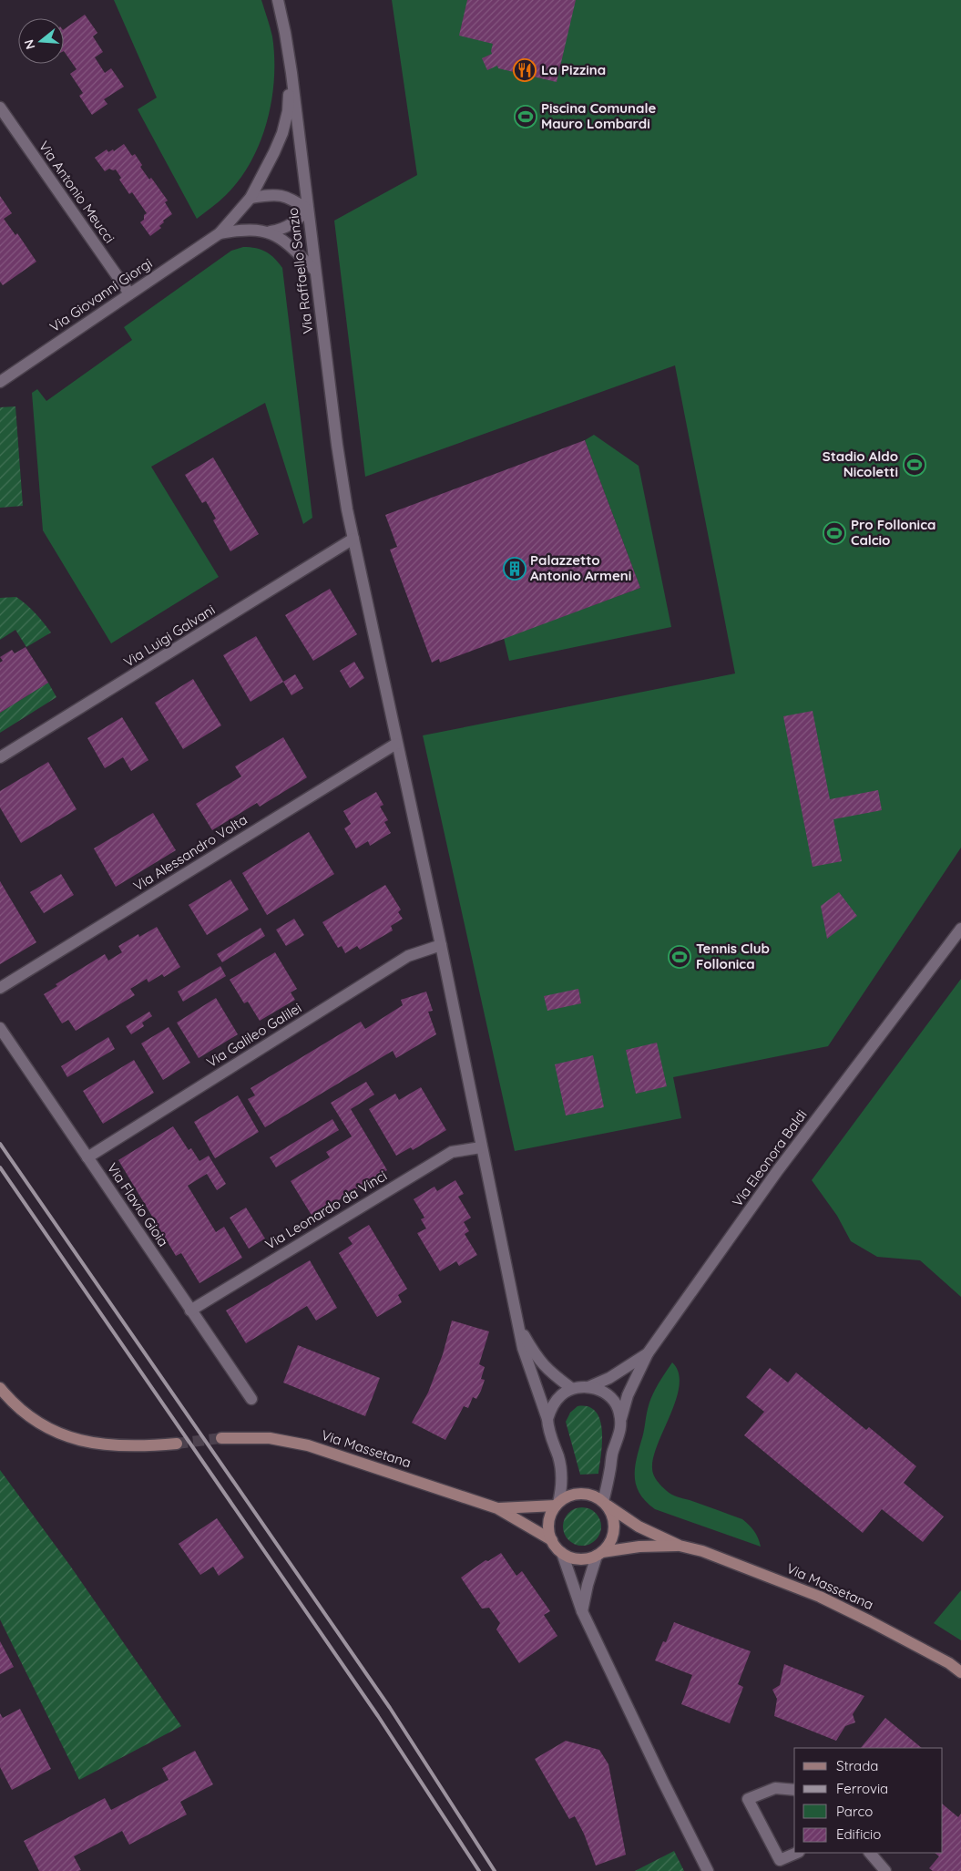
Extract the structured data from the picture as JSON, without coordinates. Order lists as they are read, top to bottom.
{
  "streets": {
    "main road": ["Via Massetana"],
    "street": [
      "Via Antonio Meucci",
      "Via Raffaello Sanzio",
      "Via Giovanni Giorgi",
      "Via Luigi Galvani",
      "Via Alessandro Volta",
      "Via Galileo Galilei",
      "Via Eleonora Baldi",
      "Via Flavio Gioia",
      "Via Leonardo da Vinci"
    ]
  },
  "crossings": [
    ["Via Antonio Meucci", "Via Giovanni Giorgi"],
    ["Via Raffaello Sanzio", "Via Giovanni Giorgi"],
    ["Via Raffaello Sanzio", "Via Luigi Galvani"],
    ["Via Raffaello Sanzio", "Via Alessandro Volta"],
    ["Via Raffaello Sanzio", "Via Galileo Galilei"],
    ["Via Raffaello Sanzio", "Via Leonardo da Vinci"],
    ["Via Galileo Galilei", "Via Flavio Gioia"],
    ["Via Flavio Gioia", "Via Leonardo da Vinci"]
  ],
  "places": {
    "restaurant": ["La Pizzina"],
    "sports": [
      "Piscina Comunale Mauro Lombardi",
      "Stadio Aldo Nicoletti",
      "Pro Follonica Calcio",
      "Tennis Club Follonica"
    ],
    "building": ["Palazzetto Antonio Armeni"]
  },
  "legend": [
    "Strada",
    "Ferrovia",
    "Parco",
    "Edificio"
  ],
  "north": "left"
}
